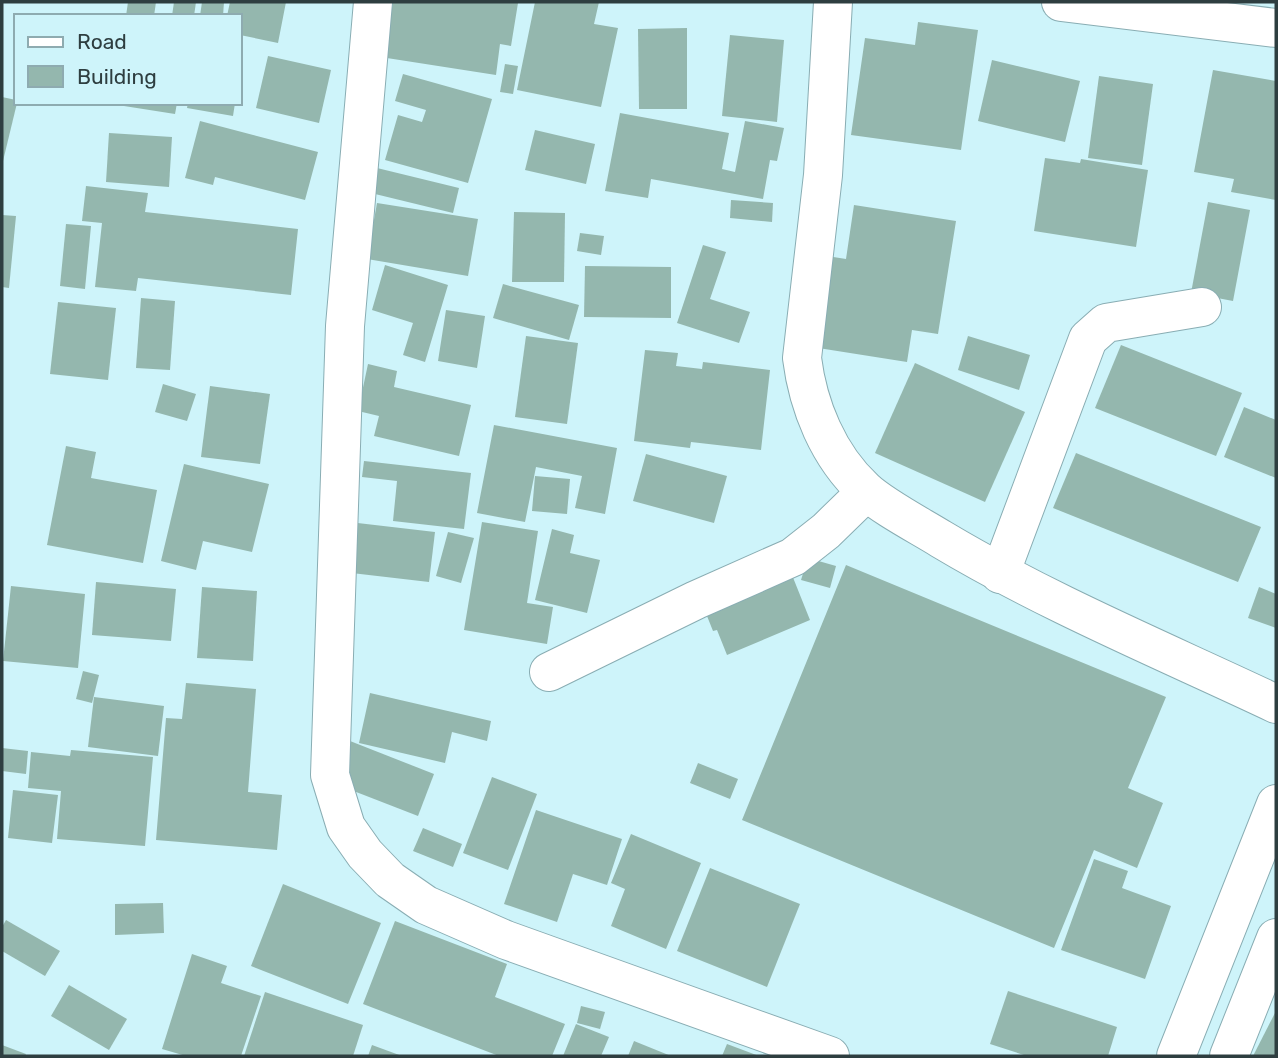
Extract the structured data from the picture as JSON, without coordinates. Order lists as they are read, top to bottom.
{
  "legend": ["Road", "Building"]
}
